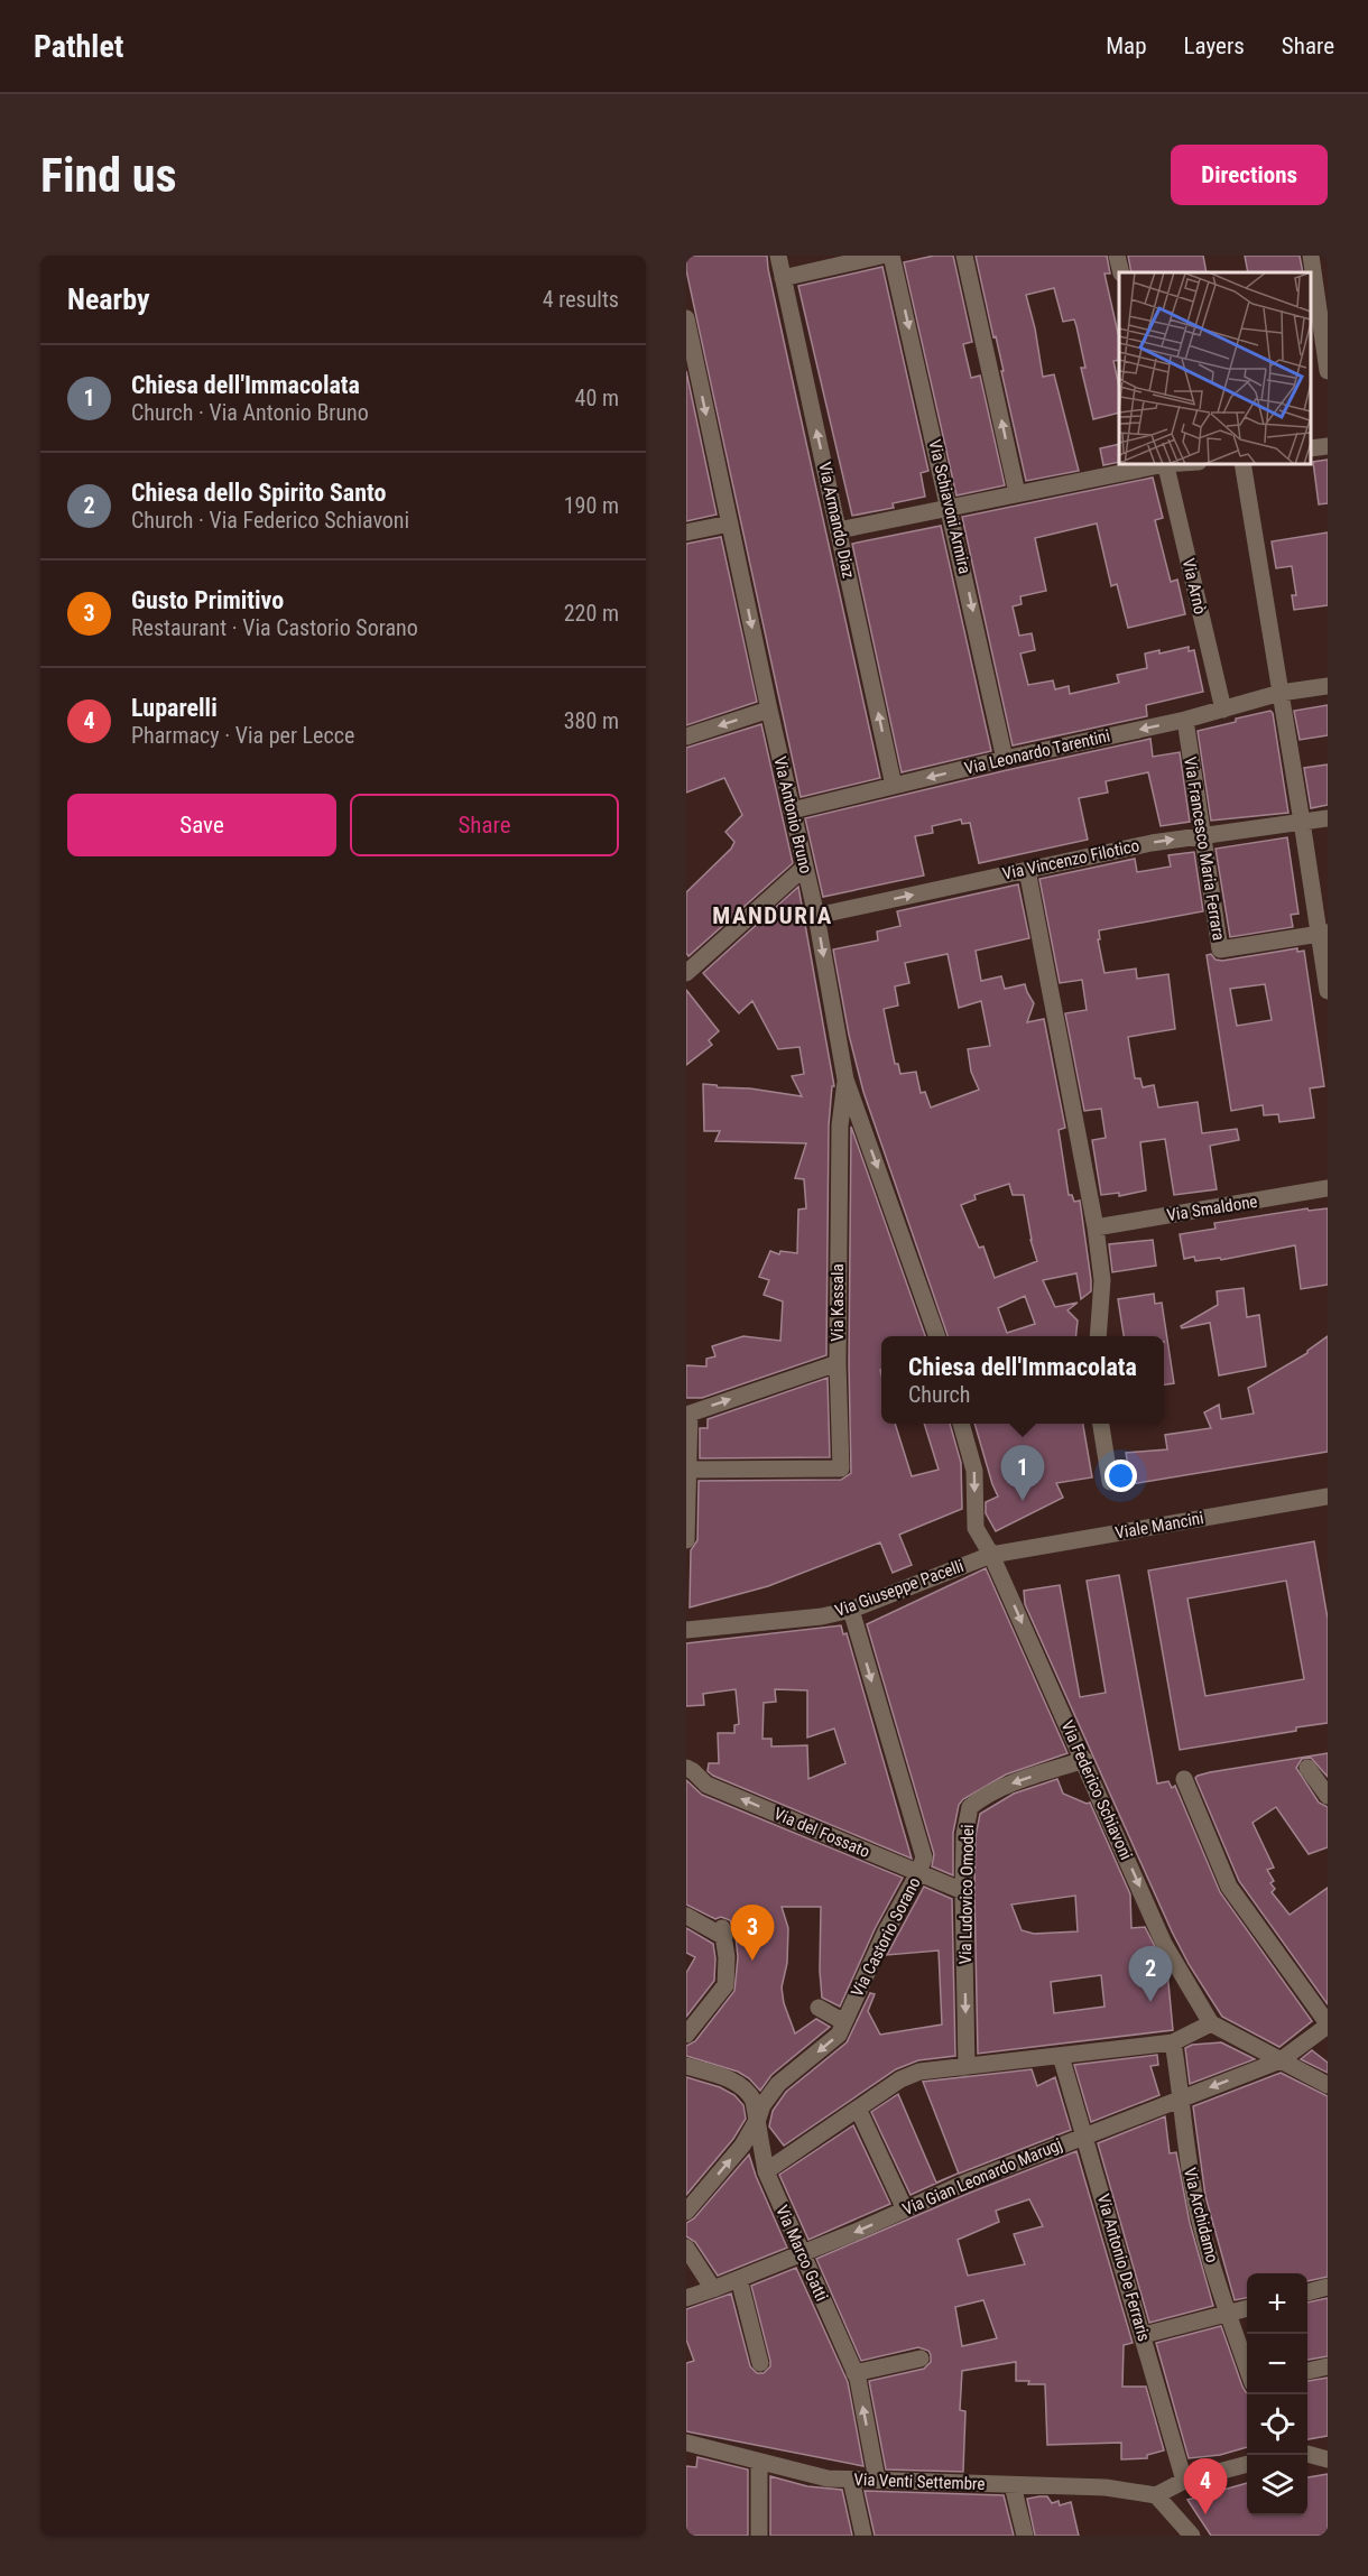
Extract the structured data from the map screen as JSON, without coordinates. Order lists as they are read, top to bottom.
{
  "streets": {
    "street": [
      "Via Schiavoni Armira",
      "Via Armando Diaz",
      "Via Arnò",
      "Via Leonardo Tarentini",
      "Via Antonio Bruno",
      "Via Francesco Maria Ferrara",
      "Via Vincenzo Filotico",
      "Via Smaldone",
      "Via Kassala",
      "Viale Mancini",
      "Via Giuseppe Pacelli",
      "Via Federico Schiavoni",
      "Via del Fossato",
      "Via Ludovico Omodei",
      "Via Castorio Sorano",
      "Via Gian Leonardo Marugj",
      "Via Archidamo",
      "Via Marco Gatti",
      "Via Antonio De Ferraris",
      "Via Venti Settembre"
    ]
  },
  "crossings": [
    ["Via Schiavoni Armira", "Via Leonardo Tarentini"],
    ["Via Armando Diaz", "Via Leonardo Tarentini"],
    ["Via Arnò", "Via Leonardo Tarentini"],
    ["Via Leonardo Tarentini", "Via Antonio Bruno"],
    ["Via Leonardo Tarentini", "Via Francesco Maria Ferrara"],
    ["Via Antonio Bruno", "Via Vincenzo Filotico"],
    ["Via Antonio Bruno", "Via Kassala"],
    ["Via Francesco Maria Ferrara", "Via Vincenzo Filotico"],
    ["Viale Mancini", "Via Giuseppe Pacelli"],
    ["Viale Mancini", "Via Federico Schiavoni"],
    ["Via Giuseppe Pacelli", "Via Federico Schiavoni"],
    ["Via Giuseppe Pacelli", "Via Castorio Sorano"],
    ["Via Federico Schiavoni", "Via Ludovico Omodei"],
    ["Via del Fossato", "Via Ludovico Omodei"],
    ["Via del Fossato", "Via Castorio Sorano"],
    ["Via Castorio Sorano", "Via Marco Gatti"],
    ["Via Gian Leonardo Marugj", "Via Archidamo"],
    ["Via Gian Leonardo Marugj", "Via Marco Gatti"],
    ["Via Gian Leonardo Marugj", "Via Antonio De Ferraris"],
    ["Via Marco Gatti", "Via Venti Settembre"]
  ],
  "one_way": [
    "Via Armando Diaz",
    "Via Leonardo Tarentini",
    "Via Antonio Bruno",
    "Via Vincenzo Filotico",
    "Via del Fossato",
    "Via Ludovico Omodei"
  ],
  "districts": ["MANDURIA"],
  "page": {
    "header": "Pathlet",
    "nav": ["Map", "Layers", "Share"],
    "buttons": [
      "Directions",
      ["Save", "Share"]
    ],
    "title": "Find us",
    "heading": ["Nearby", "4 results"],
    "list": [
      {
        "mark": "1",
        "name": "Chiesa dell'Immacolata",
        "note": "Church · Via Antonio Bruno",
        "value": "40 m"
      },
      {
        "mark": "2",
        "name": "Chiesa dello Spirito Santo",
        "note": "Church · Via Federico Schiavoni",
        "value": "190 m"
      },
      {
        "mark": "3",
        "name": "Gusto Primitivo",
        "note": "Restaurant · Via Castorio Sorano",
        "value": "220 m"
      },
      {
        "mark": "4",
        "name": "Luparelli",
        "note": "Pharmacy · Via per Lecce",
        "value": "380 m"
      }
    ],
    "popup": ["Chiesa dell'Immacolata", "Church"],
    "pins": [
      "1",
      "3",
      "2",
      "4"
    ],
    "map_buttons": ["+", "−"]
  }
}
